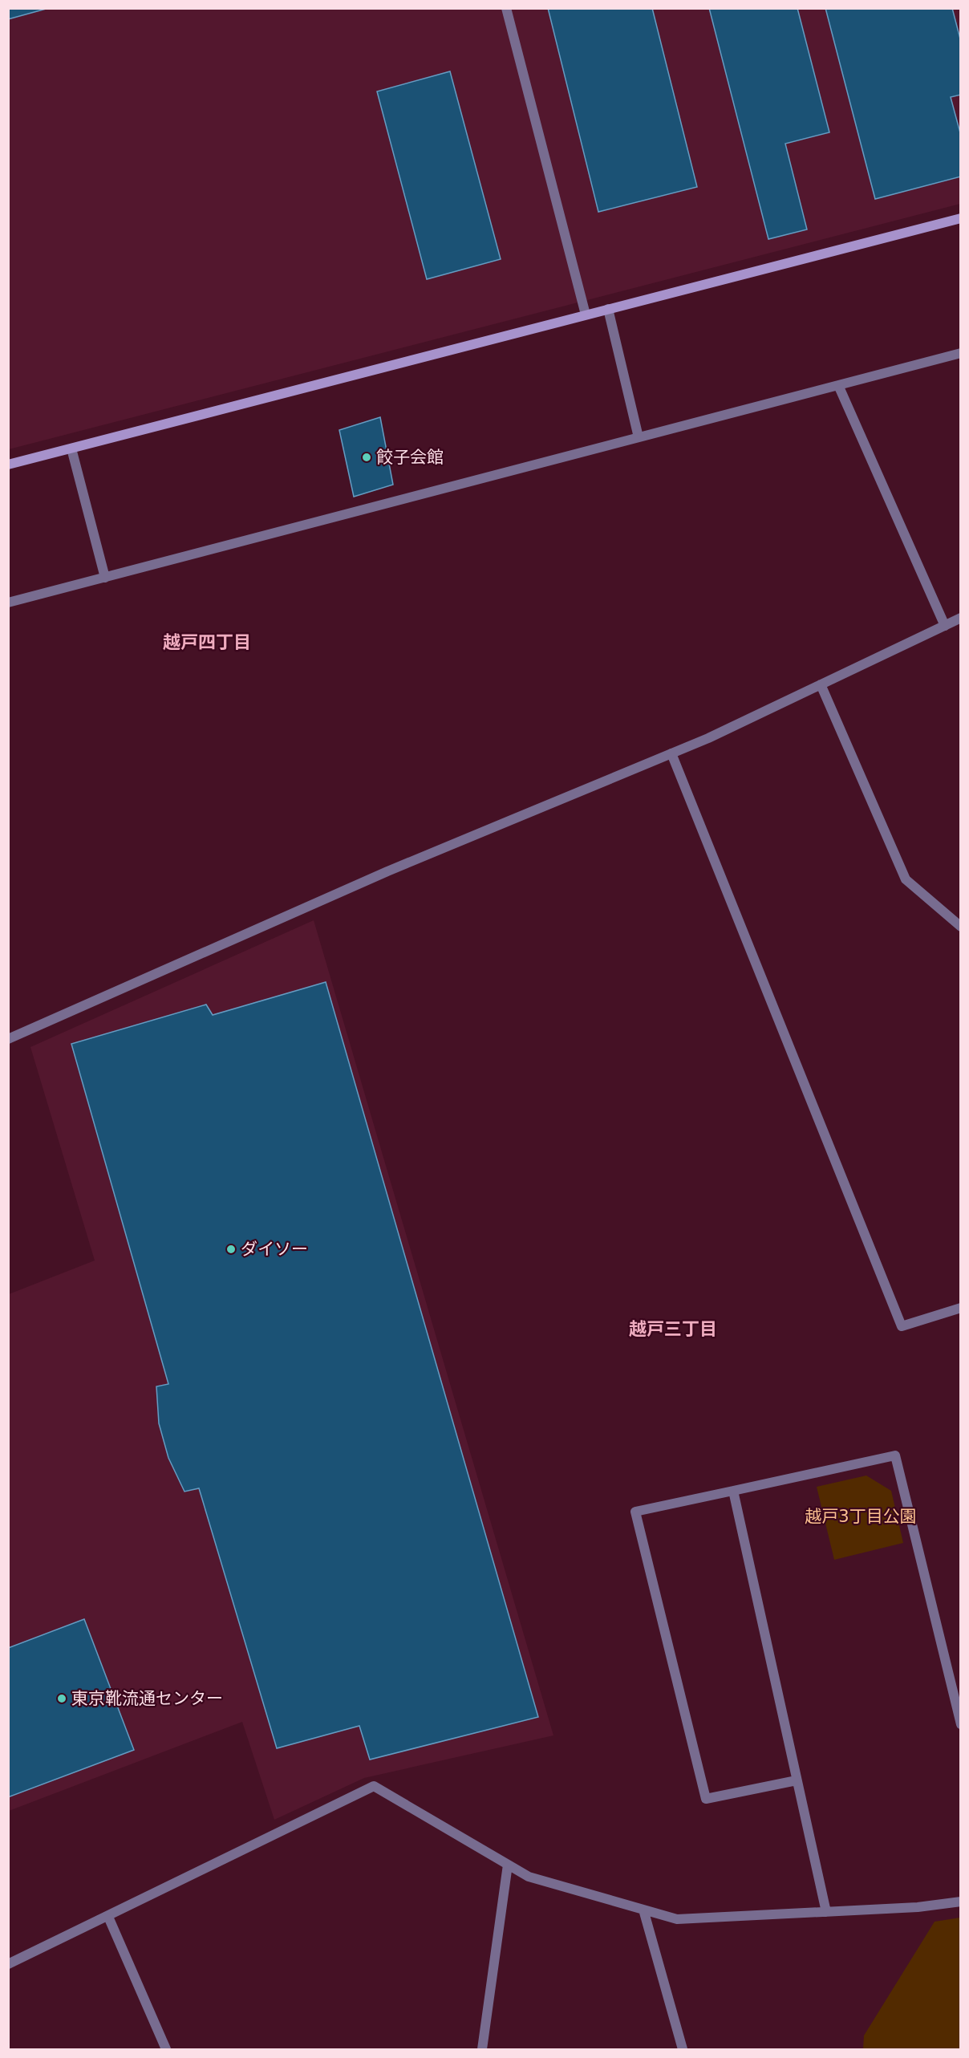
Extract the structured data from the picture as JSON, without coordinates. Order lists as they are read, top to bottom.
{
  "districts": ["越戸四丁目", "越戸三丁目"],
  "parks": ["越戸3丁目公園"],
  "places": ["餃子会館", "ダイソー", "東京靴流通センター"]
}
